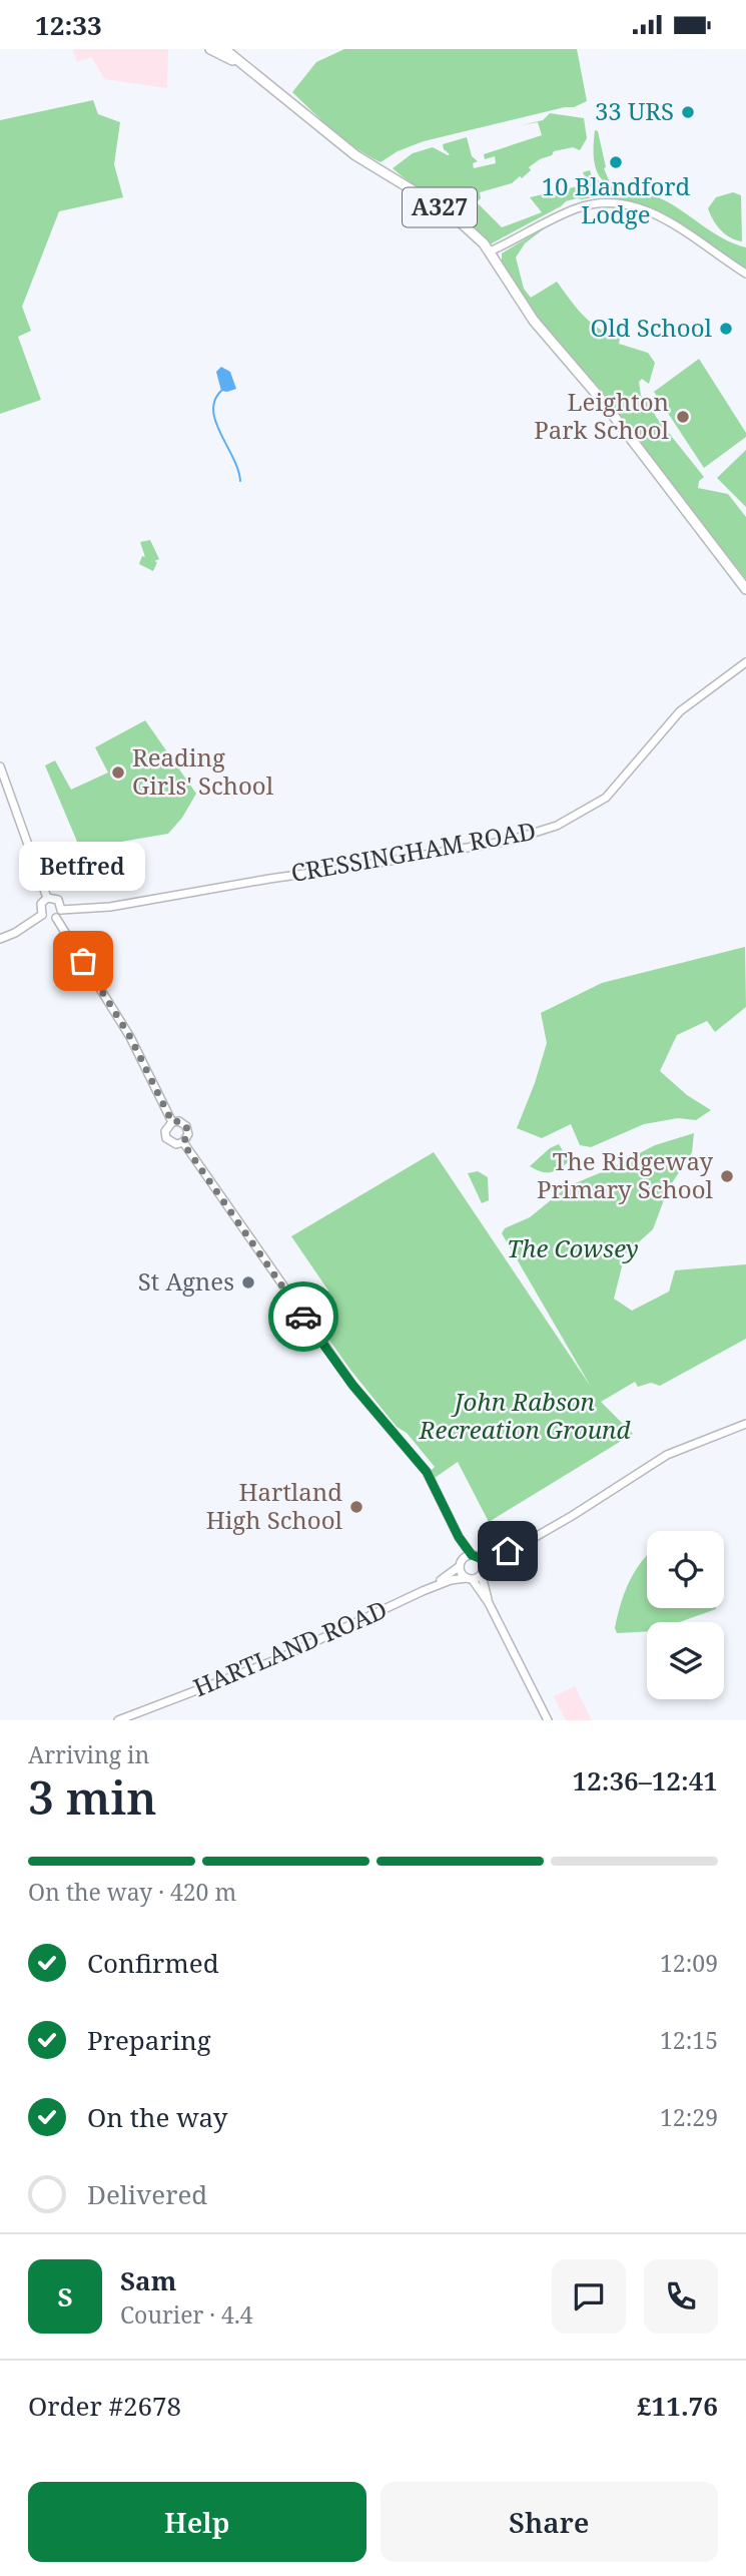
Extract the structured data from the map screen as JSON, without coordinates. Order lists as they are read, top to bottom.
{
  "streets": {
    "main road": ["A327"],
    "street": ["CRESSINGHAM ROAD", "HARTLAND ROAD"]
  },
  "parks": ["The Cowsey", "John Rabson Recreation Ground"],
  "places": [
    "33 URS",
    "10 Blandford Lodge",
    "Old School",
    "Leighton Park School",
    "Reading Girls' School",
    "Betfred",
    "The Ridgeway Primary School",
    "St Agnes",
    "Hartland High School"
  ],
  "page": {
    "status": "12:33",
    "bubble": "Betfred",
    "heading": ["3 min", "Arriving in", "12:36–12:41"],
    "panel": [
      "Sam",
      "Courier · 4.4",
      "Order #2678",
      "£11.76"
    ],
    "bar": "On the way · 420 m",
    "list": [
      ["Confirmed", "12:09"],
      ["Preparing", "12:15"],
      ["On the way", "12:29"],
      "Delivered"
    ],
    "round": "S",
    "buttons": ["Help", "Share"]
  }
}
